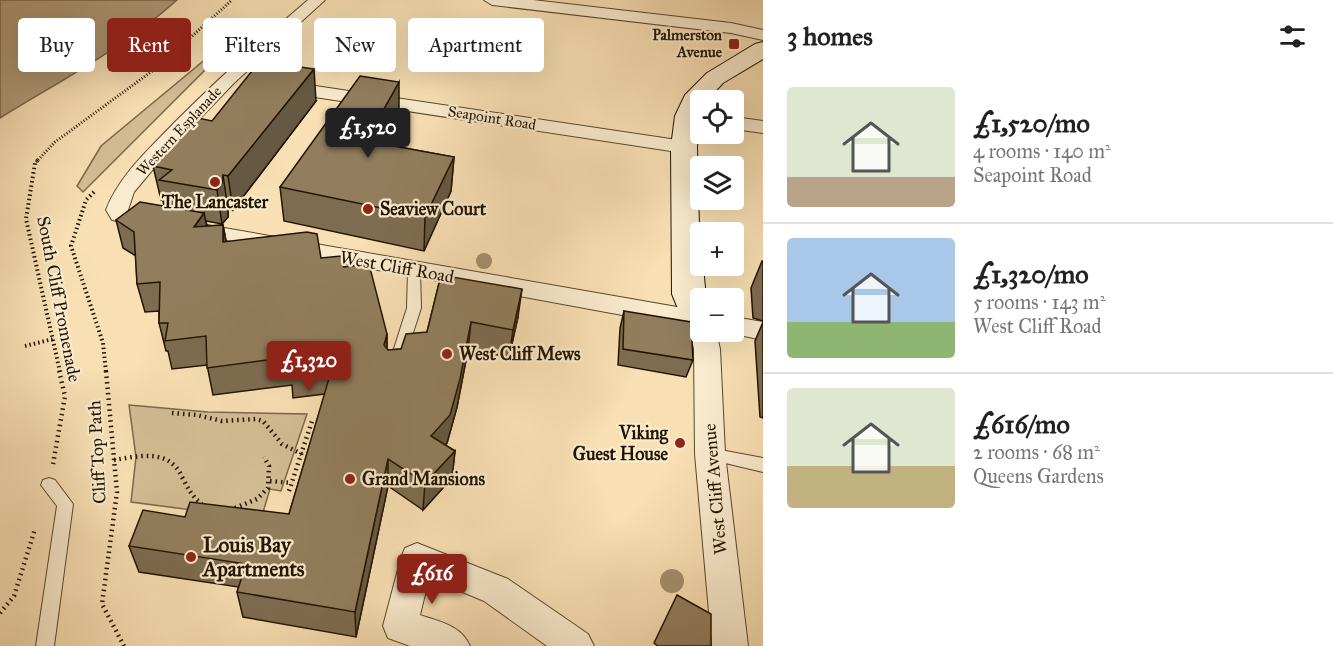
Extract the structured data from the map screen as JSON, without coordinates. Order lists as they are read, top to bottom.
{
  "streets": {
    "street": [
      "Seapoint Road",
      "Western Esplanade",
      "West Cliff Road",
      "West Cliff Avenue"
    ],
    "path": ["South Cliff Promenade", "Cliff Top Path"]
  },
  "crossings": [
    ["Seapoint Road", "Western Esplanade"],
    ["Western Esplanade", "West Cliff Road"]
  ],
  "places": {
    "transit": ["Palmerston Avenue"],
    "other": [
      "The Lancaster",
      "Seaview Court",
      "West Cliff Mews",
      "Viking Guest House",
      "Grand Mansions",
      "Louis Bay Apartments"
    ]
  },
  "page": {
    "heading": "3 homes",
    "chip": [
      "Buy",
      "Rent",
      "Filters",
      "New",
      "Apartment"
    ],
    "list": [
      {
        "name": "£1,520/mo",
        "note": "4 rooms · 140 m² · Seapoint Road"
      },
      {
        "name": "£1,320/mo",
        "note": "5 rooms · 143 m² · West Cliff Road"
      },
      {
        "name": "£616/mo",
        "note": "2 rooms · 68 m² · Queens Gardens"
      }
    ],
    "map_buttons": ["+", "−"],
    "price": ["£1,520", "£1,320", "£616"]
  }
}
